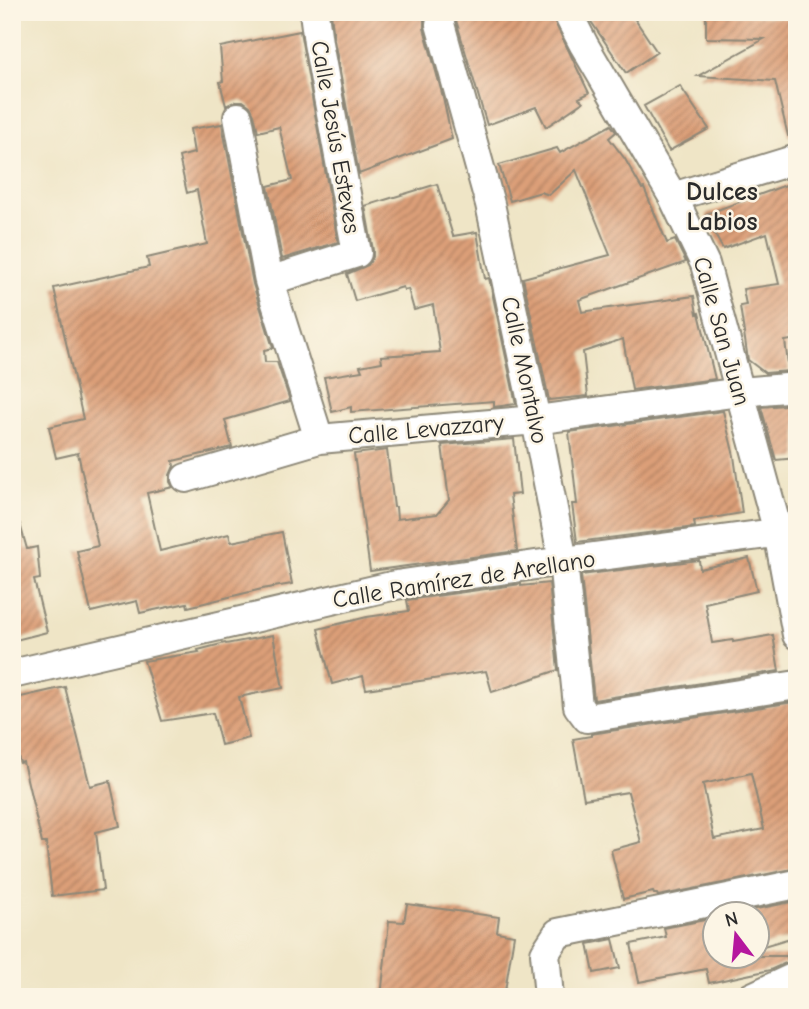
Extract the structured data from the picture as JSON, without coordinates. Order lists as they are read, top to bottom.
{
  "streets": {
    "street": [
      "Calle Jesús Esteves",
      "Calle San Juan",
      "Calle Montalvo",
      "Calle Levazzary",
      "Calle Ramírez de Arellano"
    ]
  },
  "crossings": [
    ["Calle San Juan", "Calle Levazzary"],
    ["Calle San Juan", "Calle Ramírez de Arellano"],
    ["Calle Montalvo", "Calle Levazzary"],
    ["Calle Montalvo", "Calle Ramírez de Arellano"]
  ],
  "districts": ["Dulces Labios"],
  "north": "top"
}
